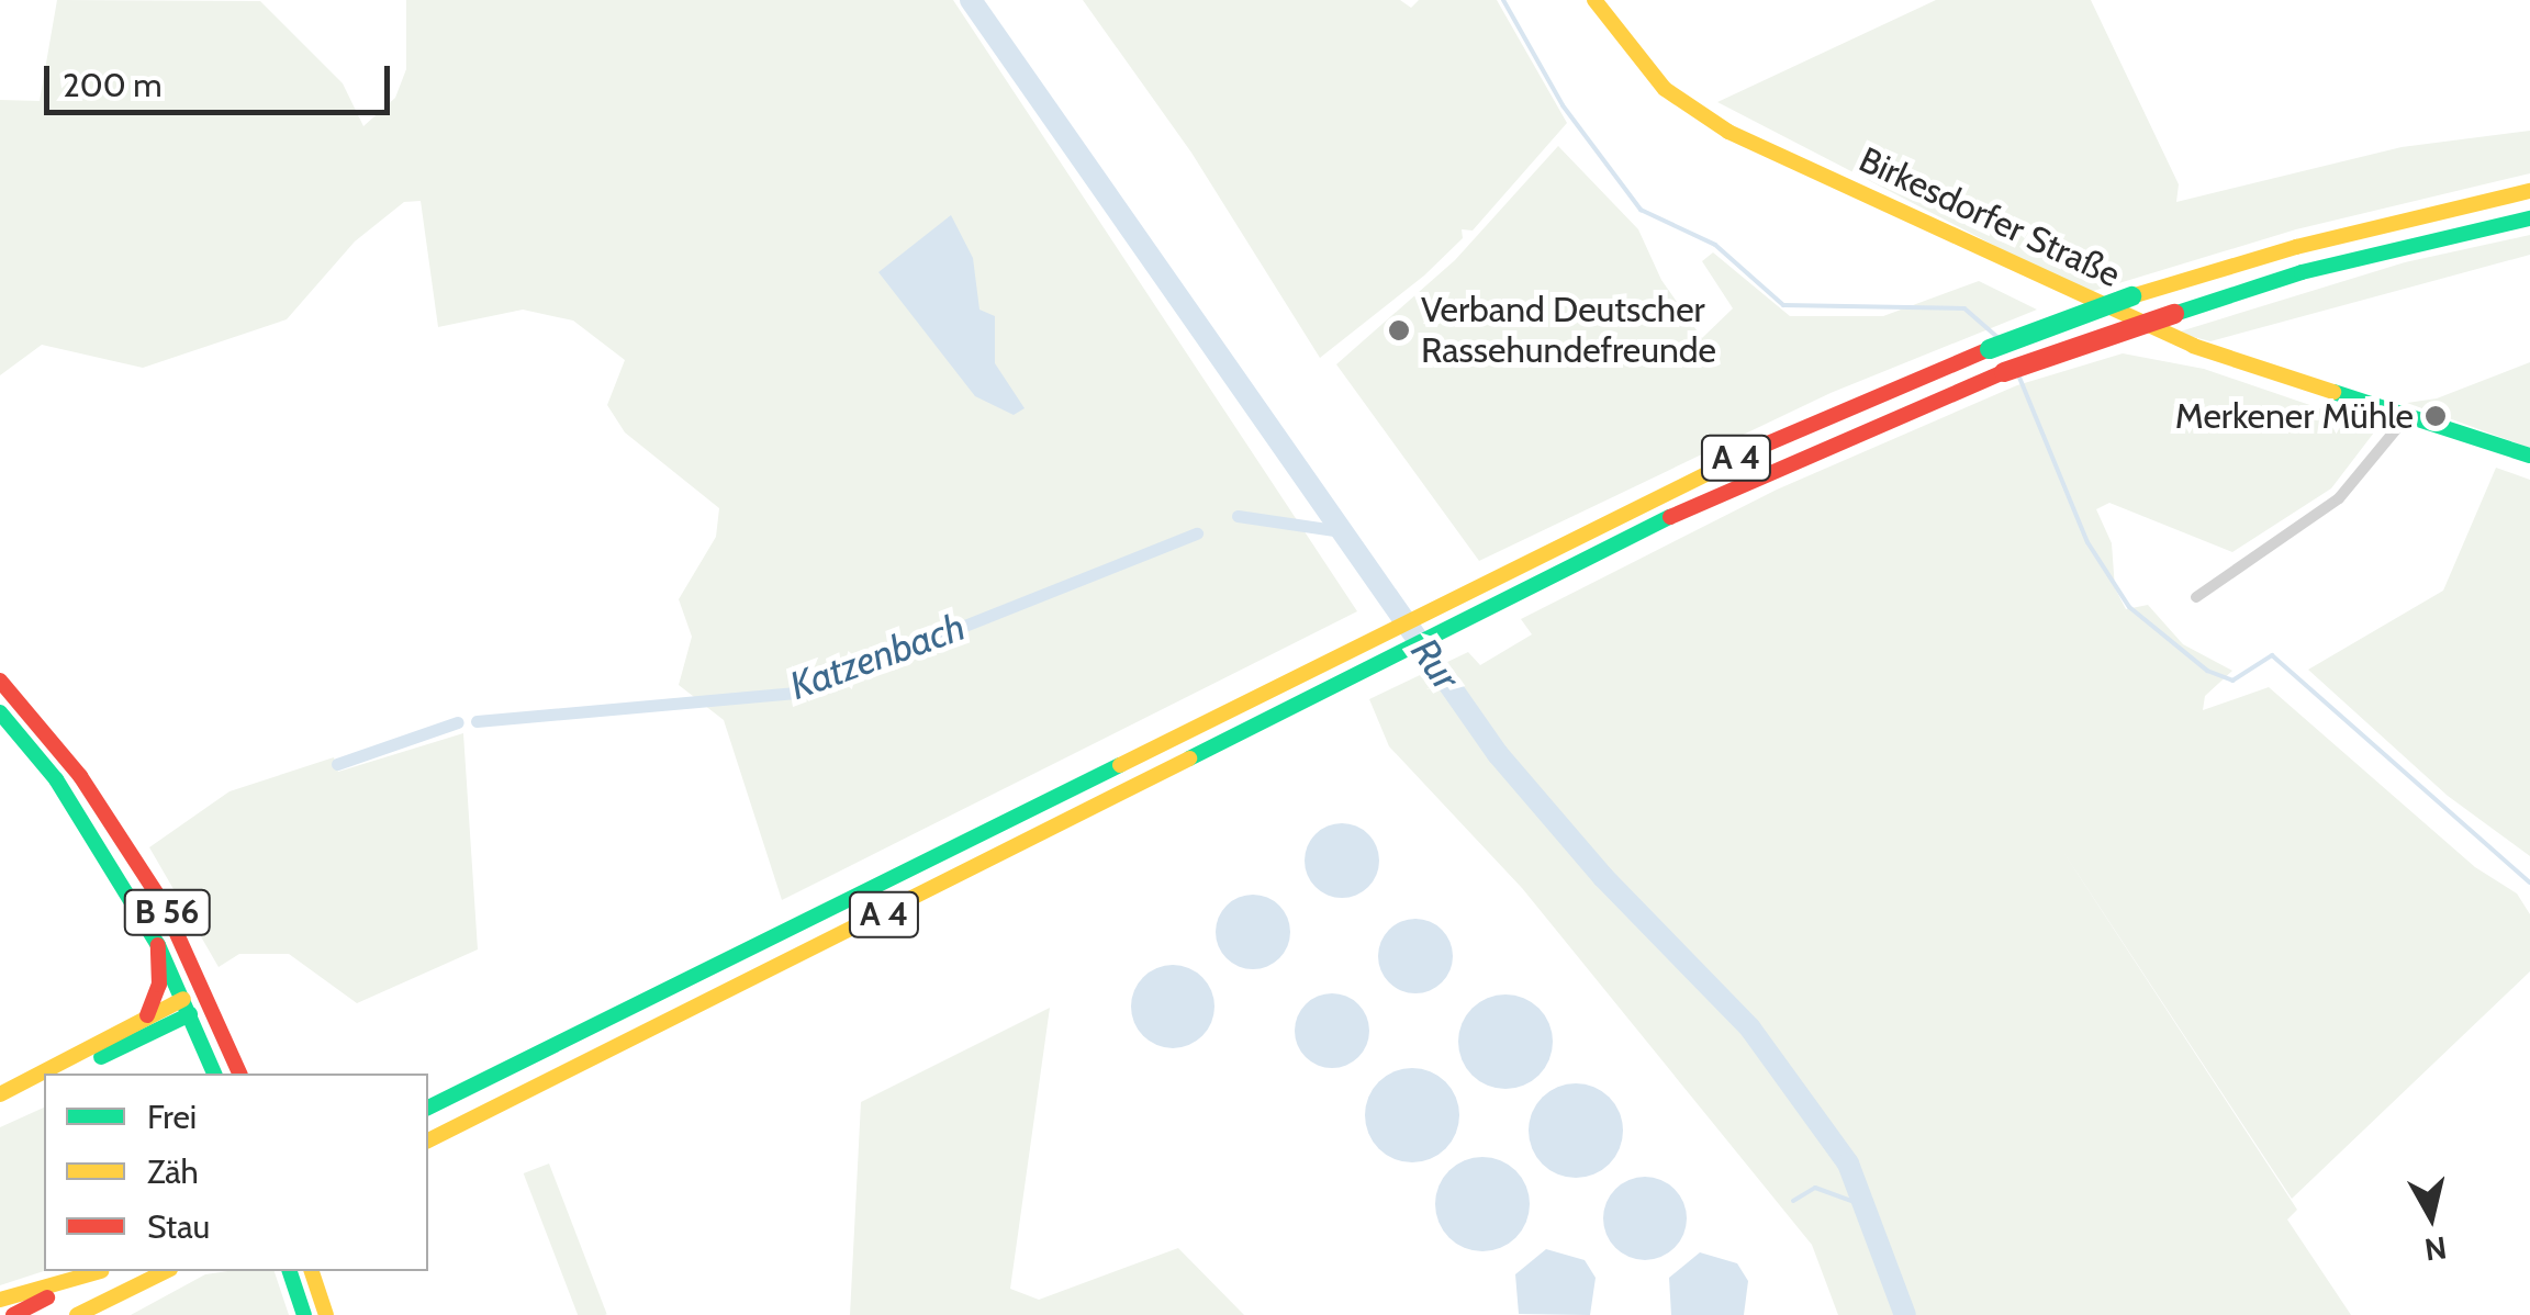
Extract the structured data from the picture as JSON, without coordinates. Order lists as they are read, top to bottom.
{
  "streets": {
    "main road": ["Birkesdorfer Straße", "A 4", "B 56"]
  },
  "water": ["Katzenbach", "Rur"],
  "places": ["Verband Deutscher Rassehundefreunde", "Merkener Mühle"],
  "legend": ["Frei", "Zäh", "Stau"],
  "scale_bar": "200 m",
  "north": "bottom"
}
